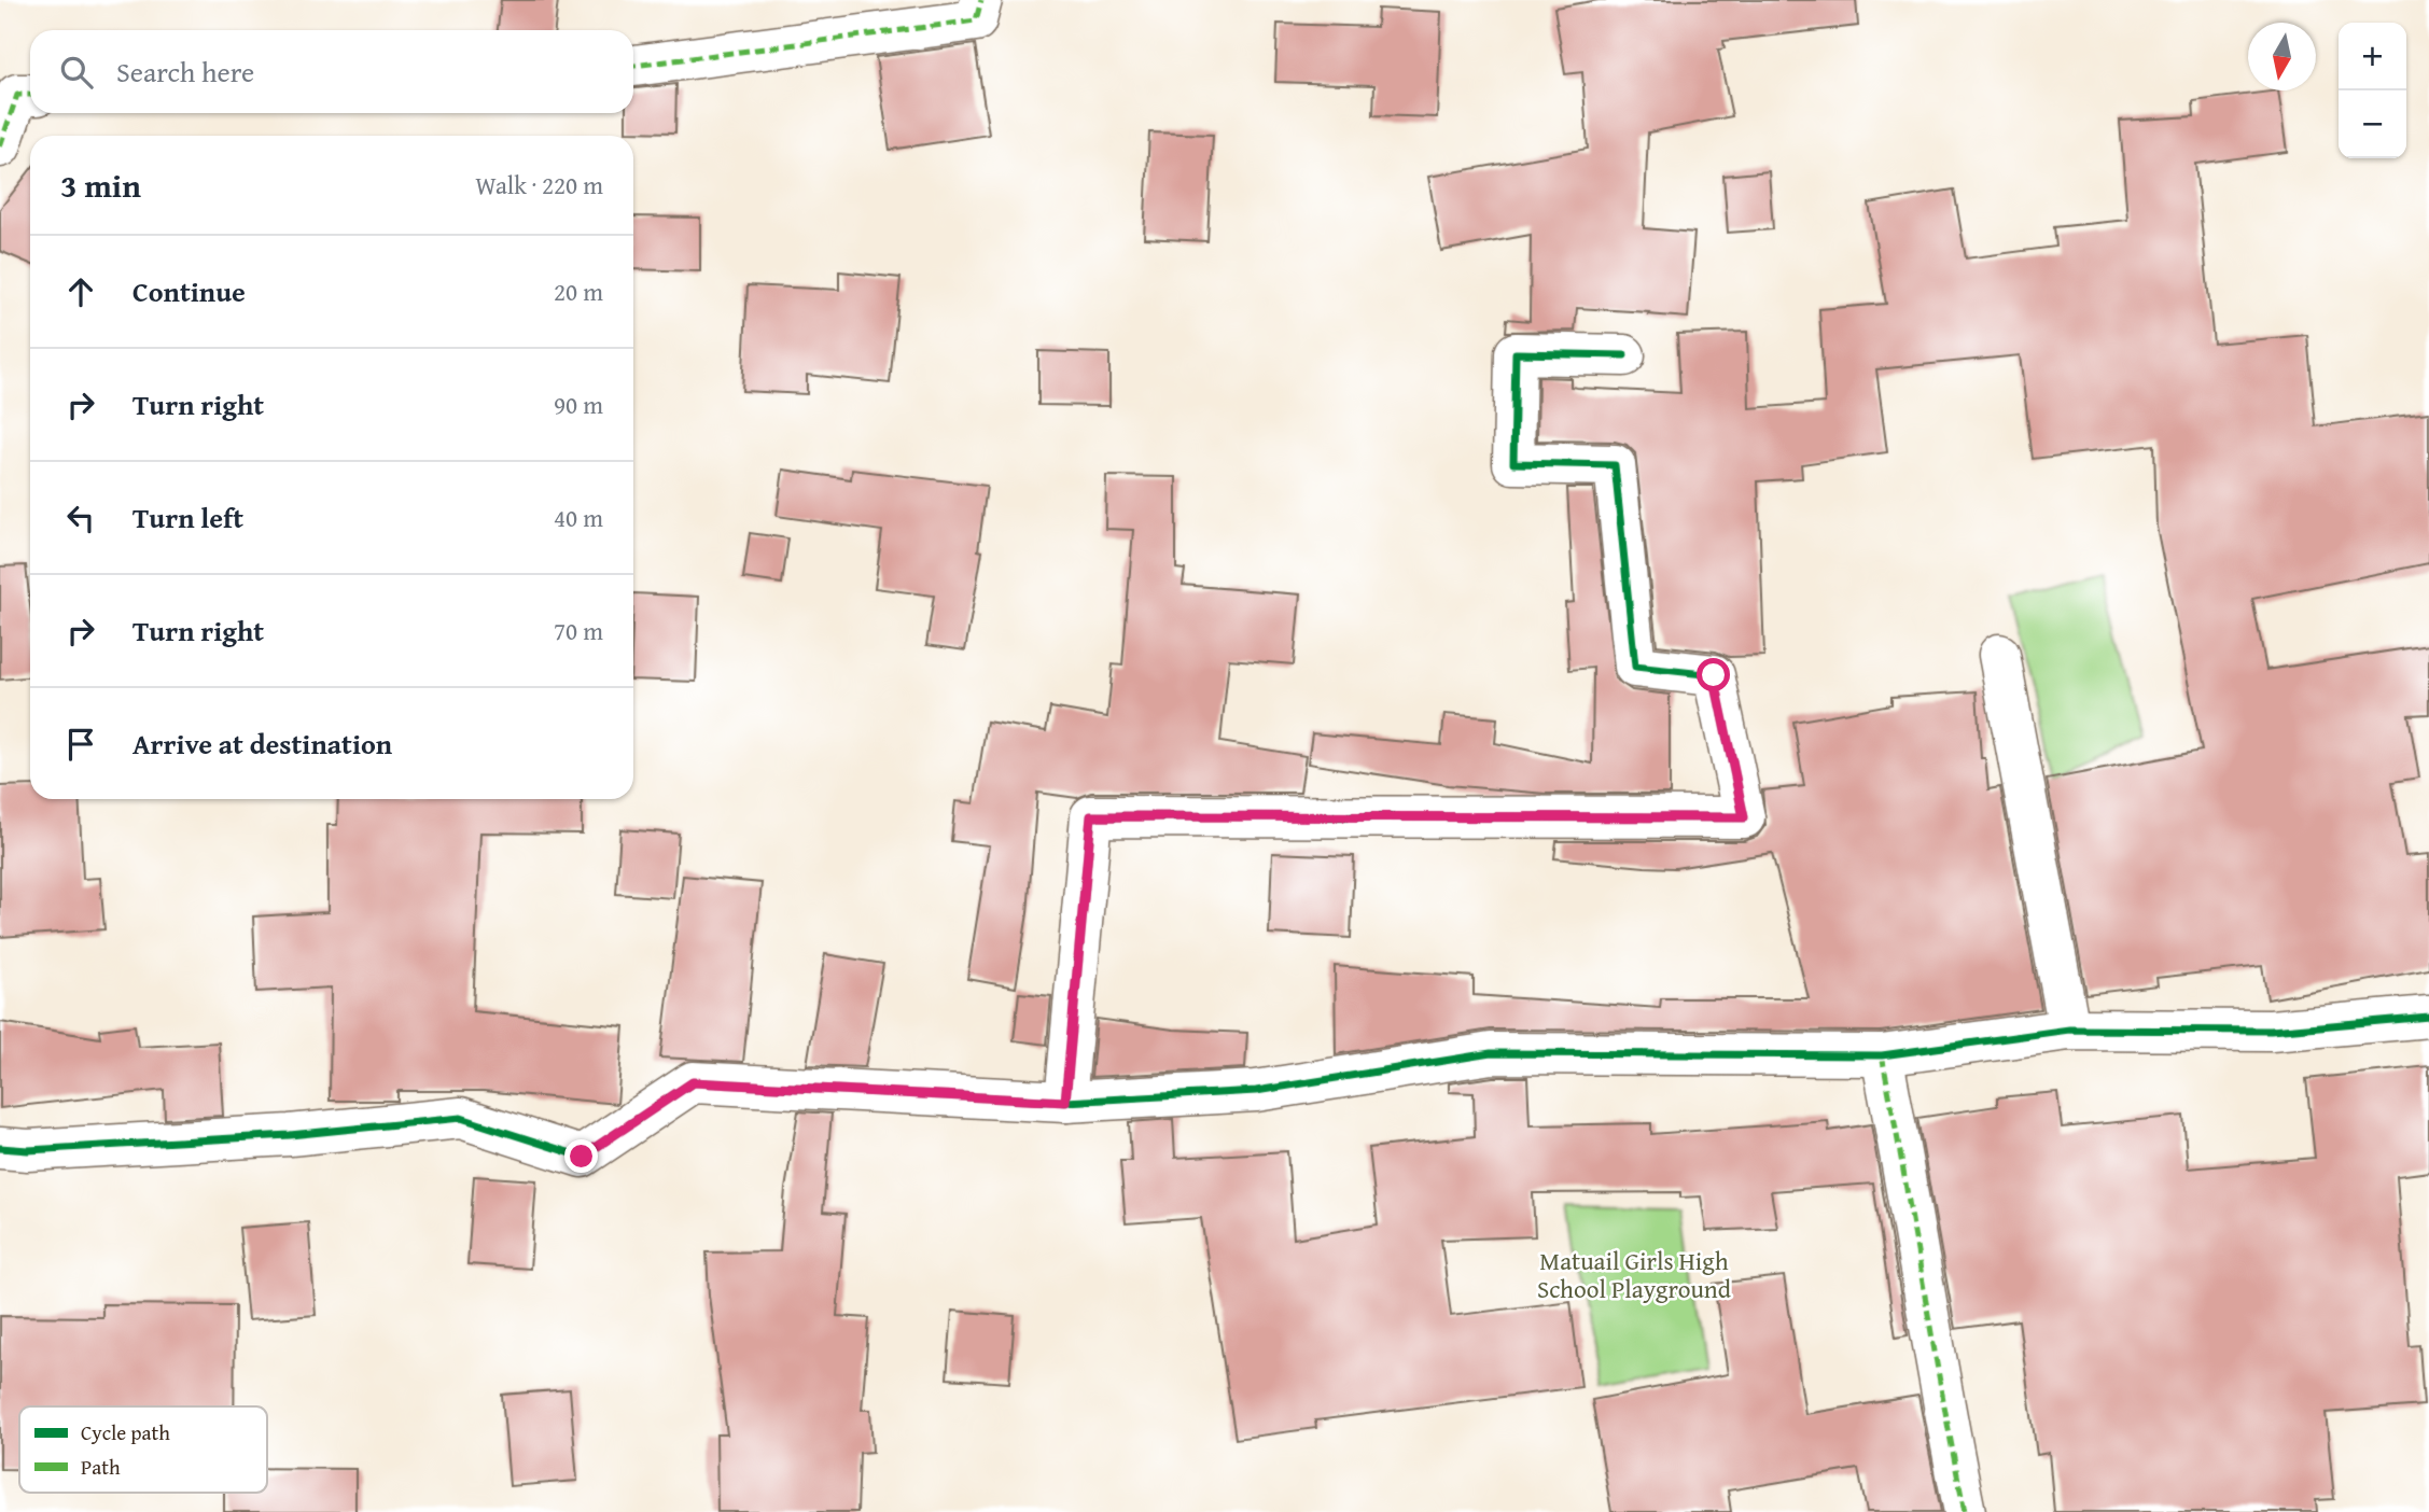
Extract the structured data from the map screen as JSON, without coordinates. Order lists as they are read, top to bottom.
{
  "parks": ["Matuail Girls High School Playground"],
  "legend": ["Cycle path", "Path"],
  "north": "bottom",
  "page": {
    "map_buttons": ["+", "−"],
    "search": "Search here",
    "heading": ["3 min", "Walk · 220 m"],
    "list": [
      ["Continue", "20 m"],
      ["Turn right", "90 m"],
      ["Turn left", "40 m"],
      ["Turn right", "70 m"],
      "Arrive at destination"
    ]
  }
}
